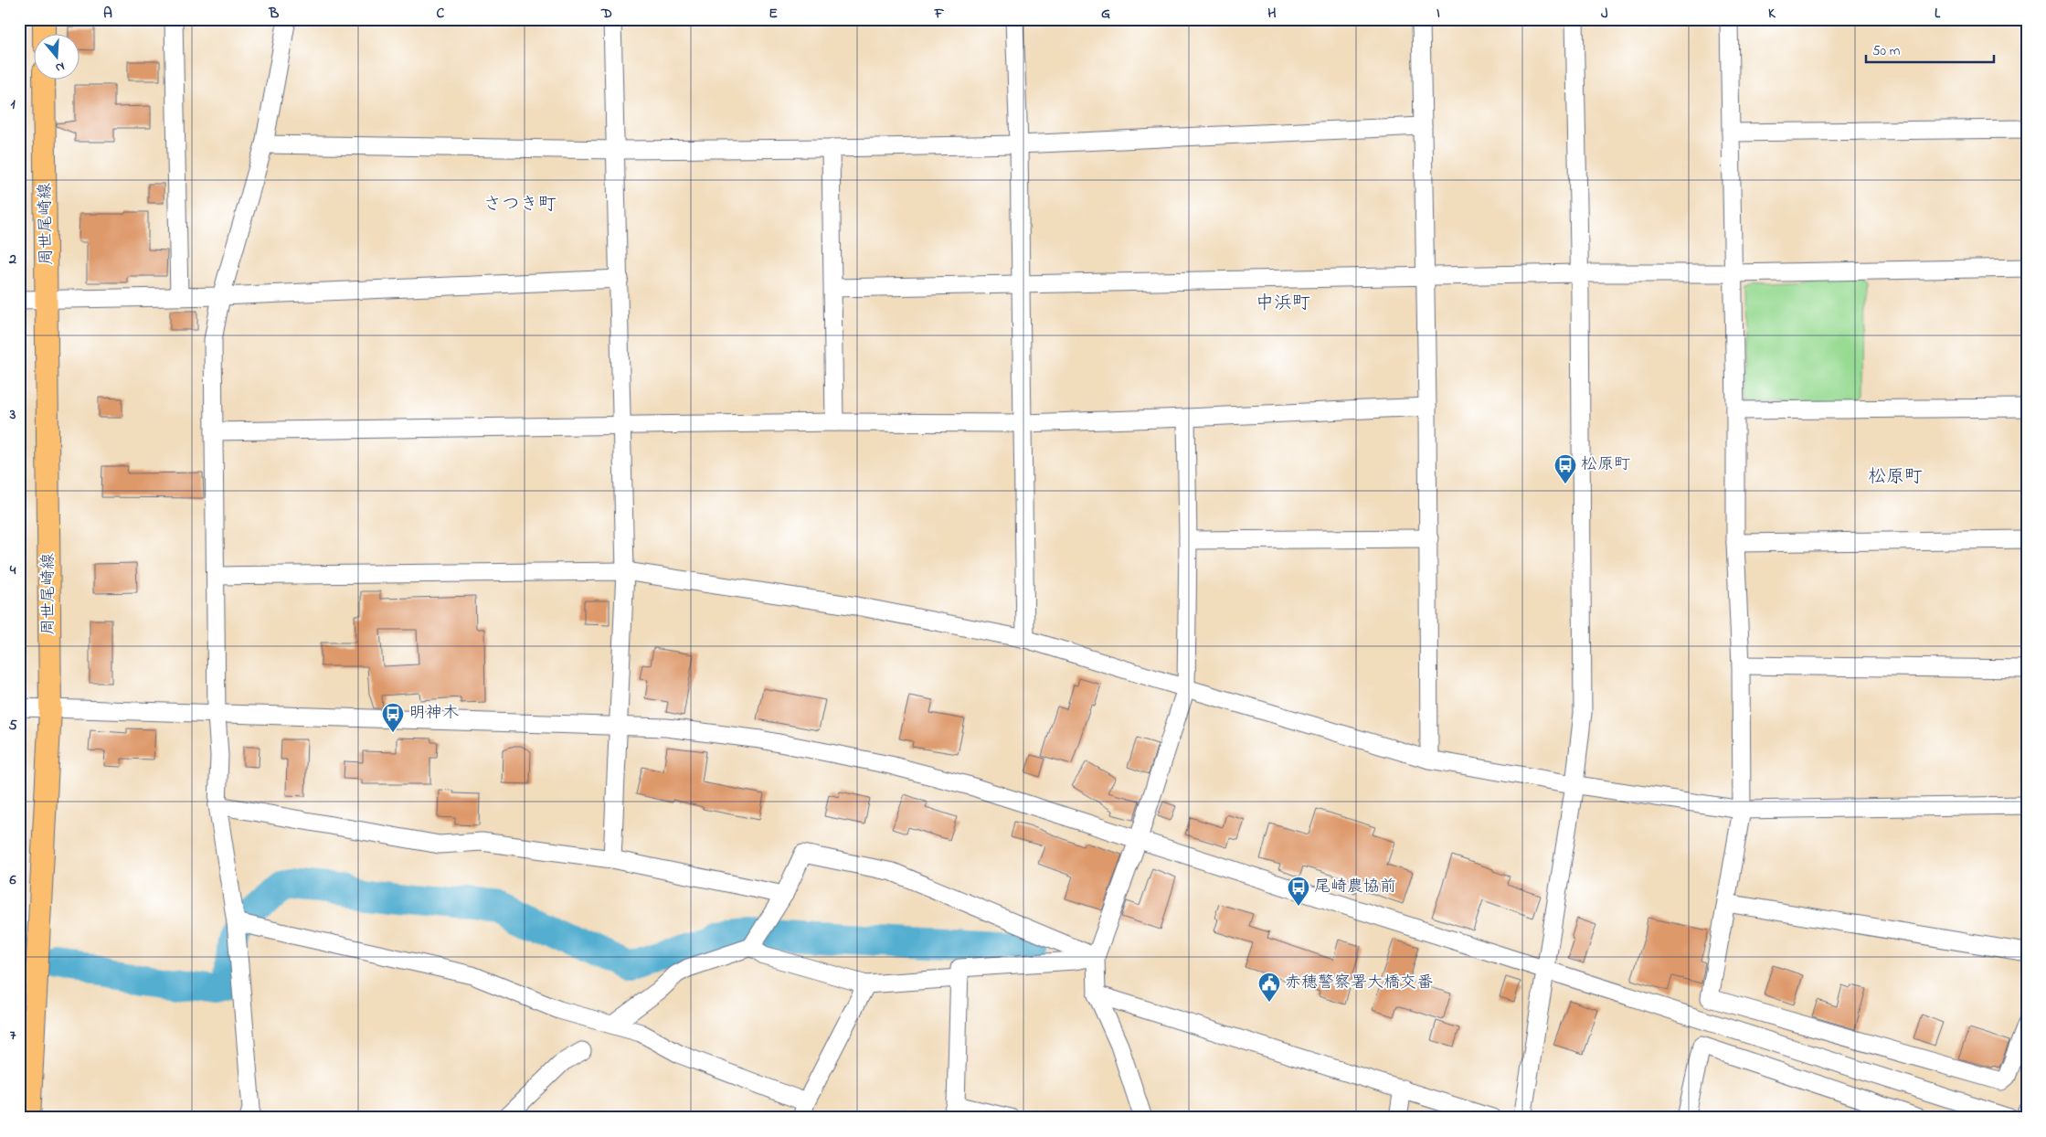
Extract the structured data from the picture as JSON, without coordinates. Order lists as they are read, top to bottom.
{
  "streets": {
    "main road": ["周世尾崎線"]
  },
  "districts": ["さつき町", "中浜町", "松原町"],
  "places": {
    "bus stop": ["松原町", "明神木", "尾崎農協前"],
    "public building": ["赤穂警察署大橋交番"]
  },
  "scale_bar": "50 m",
  "north": "bottom",
  "grid": {
    "columns": [
      "A",
      "B",
      "C",
      "D",
      "E",
      "F",
      "G",
      "H",
      "I",
      "J",
      "K",
      "L"
    ],
    "rows": [
      "1",
      "2",
      "3",
      "4",
      "5",
      "6",
      "7"
    ]
  }
}
